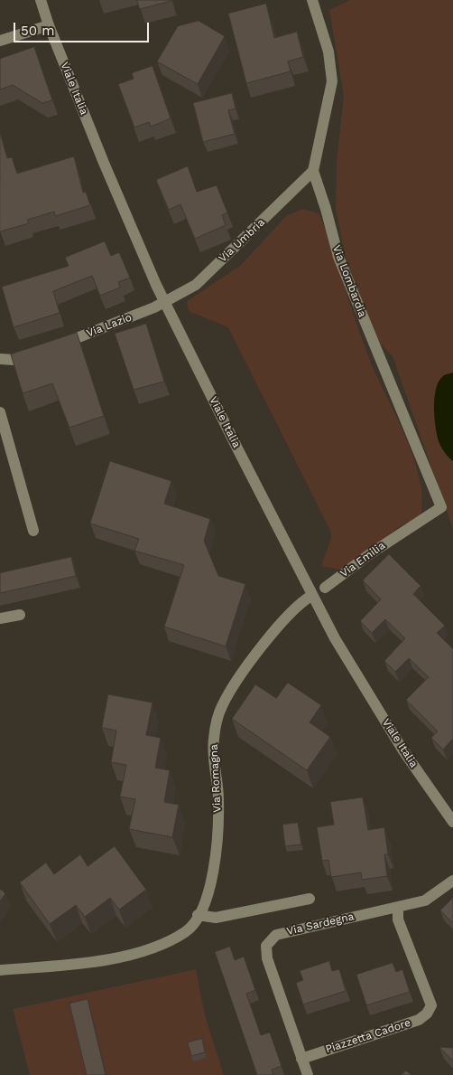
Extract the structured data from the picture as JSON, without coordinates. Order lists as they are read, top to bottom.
{
  "streets": {
    "street": [
      "Viale Italia",
      "Via Umbria",
      "Via Lombardia",
      "Via Lazio",
      "Via Emilia",
      "Via Romagna",
      "Via Sardegna",
      "Piazzetta Cadore"
    ]
  },
  "crossings": [
    ["Viale Italia", "Via Umbria"],
    ["Viale Italia", "Via Lazio"],
    ["Viale Italia", "Via Romagna"],
    ["Via Umbria", "Via Lombardia"],
    ["Via Umbria", "Via Lazio"],
    ["Via Lombardia", "Via Emilia"],
    ["Via Sardegna", "Piazzetta Cadore"]
  ],
  "scale_bar": "50 m"
}
